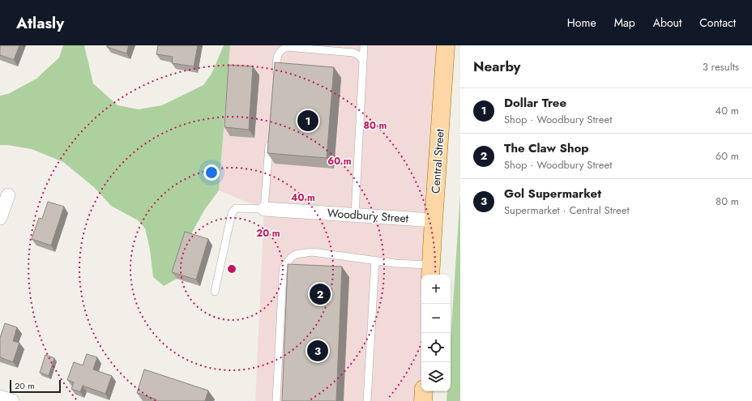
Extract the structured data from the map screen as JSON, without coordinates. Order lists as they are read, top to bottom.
{
  "streets": {
    "main road": ["Central Street"],
    "street": ["Woodbury Street"]
  },
  "crossings": [
    ["Central Street", "Woodbury Street"]
  ],
  "scale_bar": "20 m",
  "page": {
    "header": "Atlasly",
    "nav": [
      "Home",
      "Map",
      "About",
      "Contact"
    ],
    "heading": ["Nearby", "3 results"],
    "list": [
      {
        "mark": "1",
        "name": "Dollar Tree",
        "note": "Shop · Woodbury Street",
        "value": "40 m"
      },
      {
        "mark": "2",
        "name": "The Claw Shop",
        "note": "Shop · Woodbury Street",
        "value": "60 m"
      },
      {
        "mark": "3",
        "name": "Gol Supermarket",
        "note": "Supermarket · Central Street",
        "value": "80 m"
      }
    ],
    "pins": ["1", "2", "3"],
    "map_buttons": ["+", "−"],
    "scale": "20 m"
  },
  "rings": [
    "80 m",
    "60 m",
    "40 m",
    "20 m"
  ]
}
